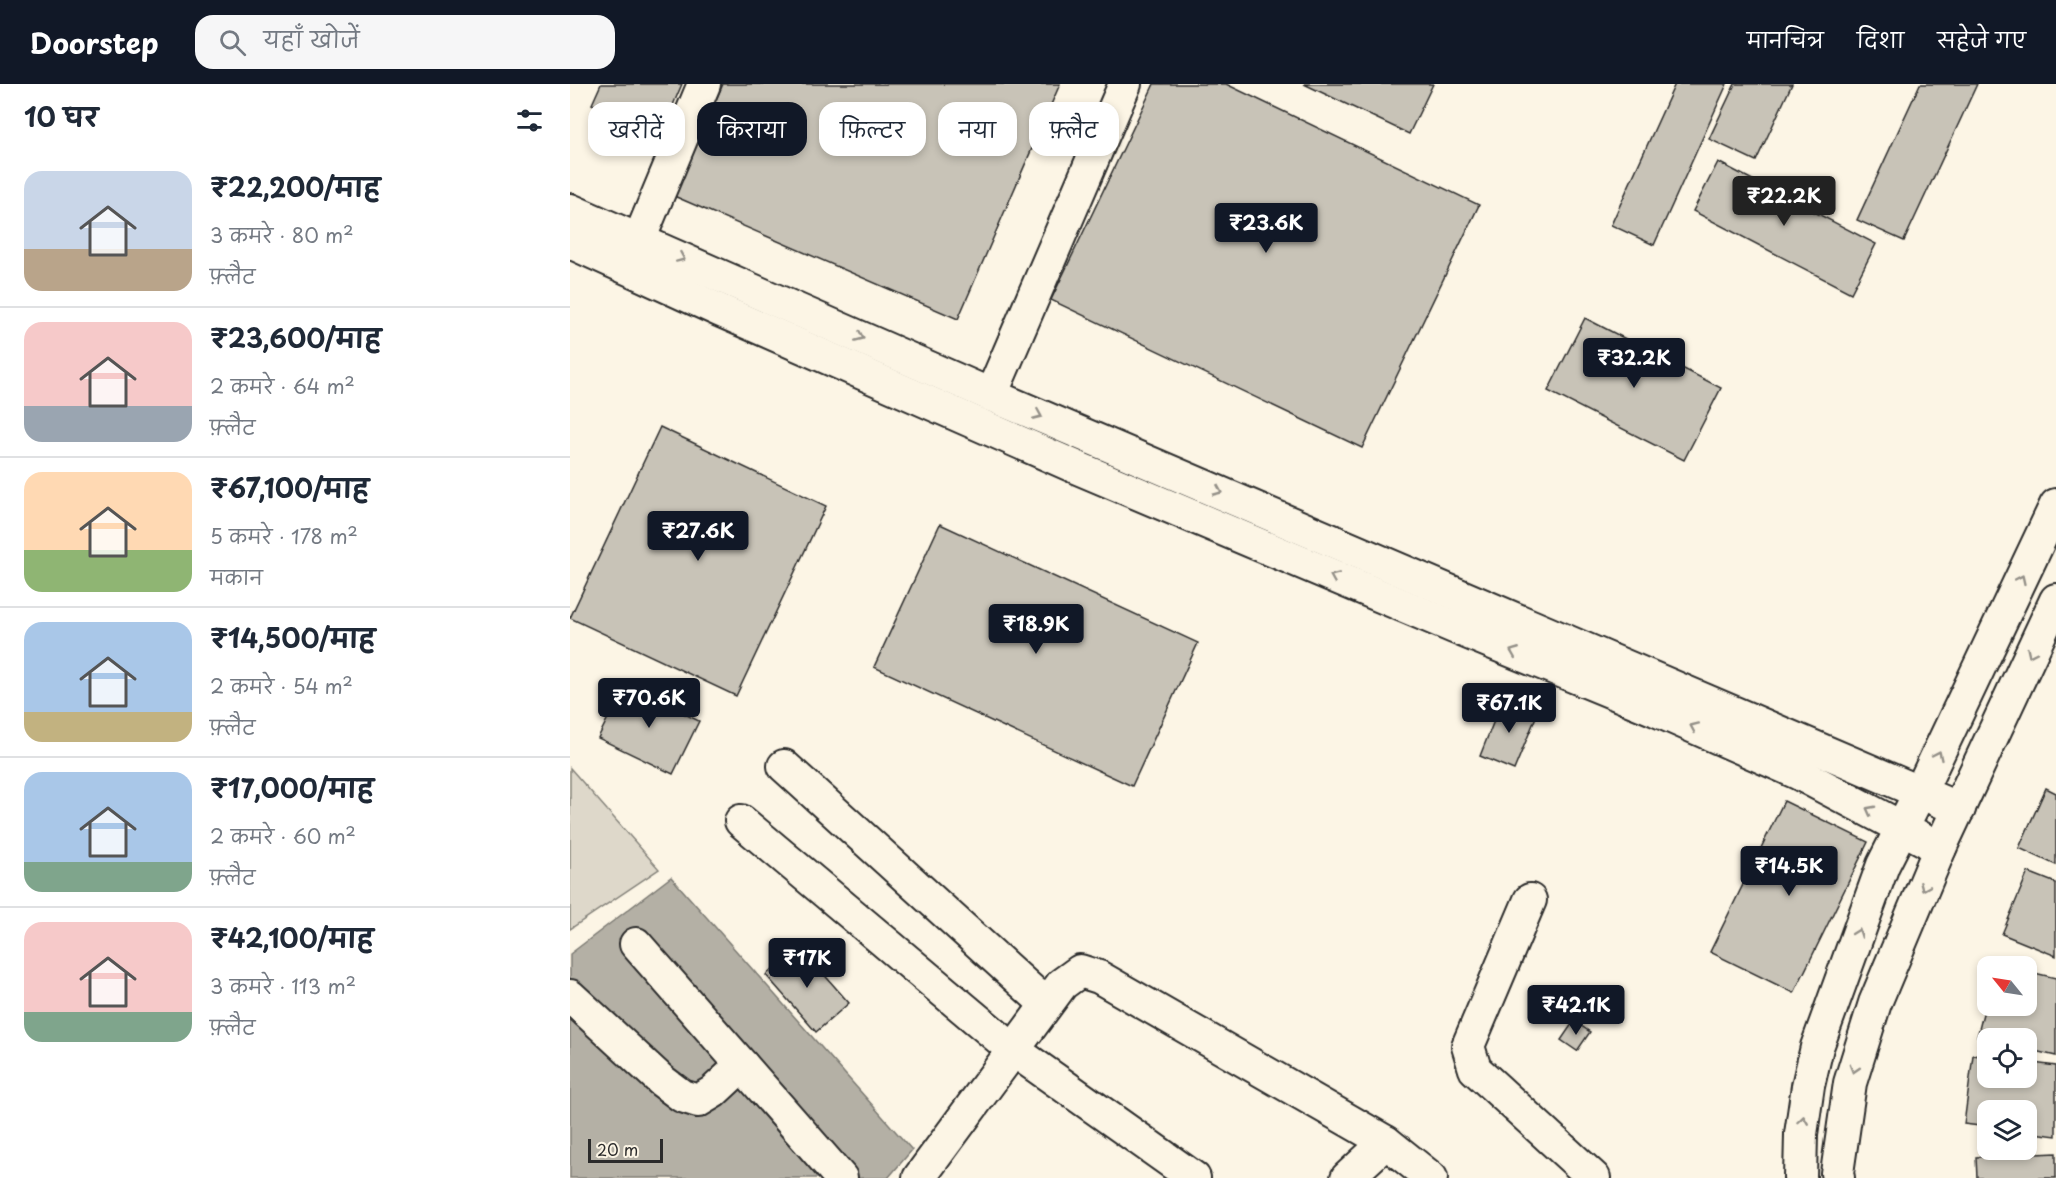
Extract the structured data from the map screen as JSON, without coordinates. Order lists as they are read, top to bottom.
{
  "scale_bar": "20 m",
  "north": "top left",
  "page": {
    "header": "Doorstep",
    "search": "यहाँ खोजें",
    "nav": ["मानचित्र", "दिशा", "सहेजे गए"],
    "heading": "10 घर",
    "chip": [
      "खरीदें",
      "किराया",
      "फ़िल्टर",
      "नया",
      "फ़्लैट"
    ],
    "list": [
      {
        "name": "₹22,200/माह",
        "note": "3 कमरे · 80 m² · फ़्लैट"
      },
      {
        "name": "₹23,600/माह",
        "note": "2 कमरे · 64 m² · फ़्लैट"
      },
      {
        "name": "₹67,100/माह",
        "note": "5 कमरे · 178 m² · मकान"
      },
      {
        "name": "₹14,500/माह",
        "note": "2 कमरे · 54 m² · फ़्लैट"
      },
      {
        "name": "₹17,000/माह",
        "note": "2 कमरे · 60 m² · फ़्लैट"
      },
      {
        "name": "₹42,100/माह",
        "note": "3 कमरे · 113 m² · फ़्लैट"
      }
    ],
    "price": [
      "₹22.2K",
      "₹23.6K",
      "₹32.2K",
      "₹27.6K",
      "₹18.9K",
      "₹70.6K",
      "₹67.1K",
      "₹14.5K",
      "₹17K",
      "₹42.1K"
    ],
    "scale": "20 m"
  }
}
